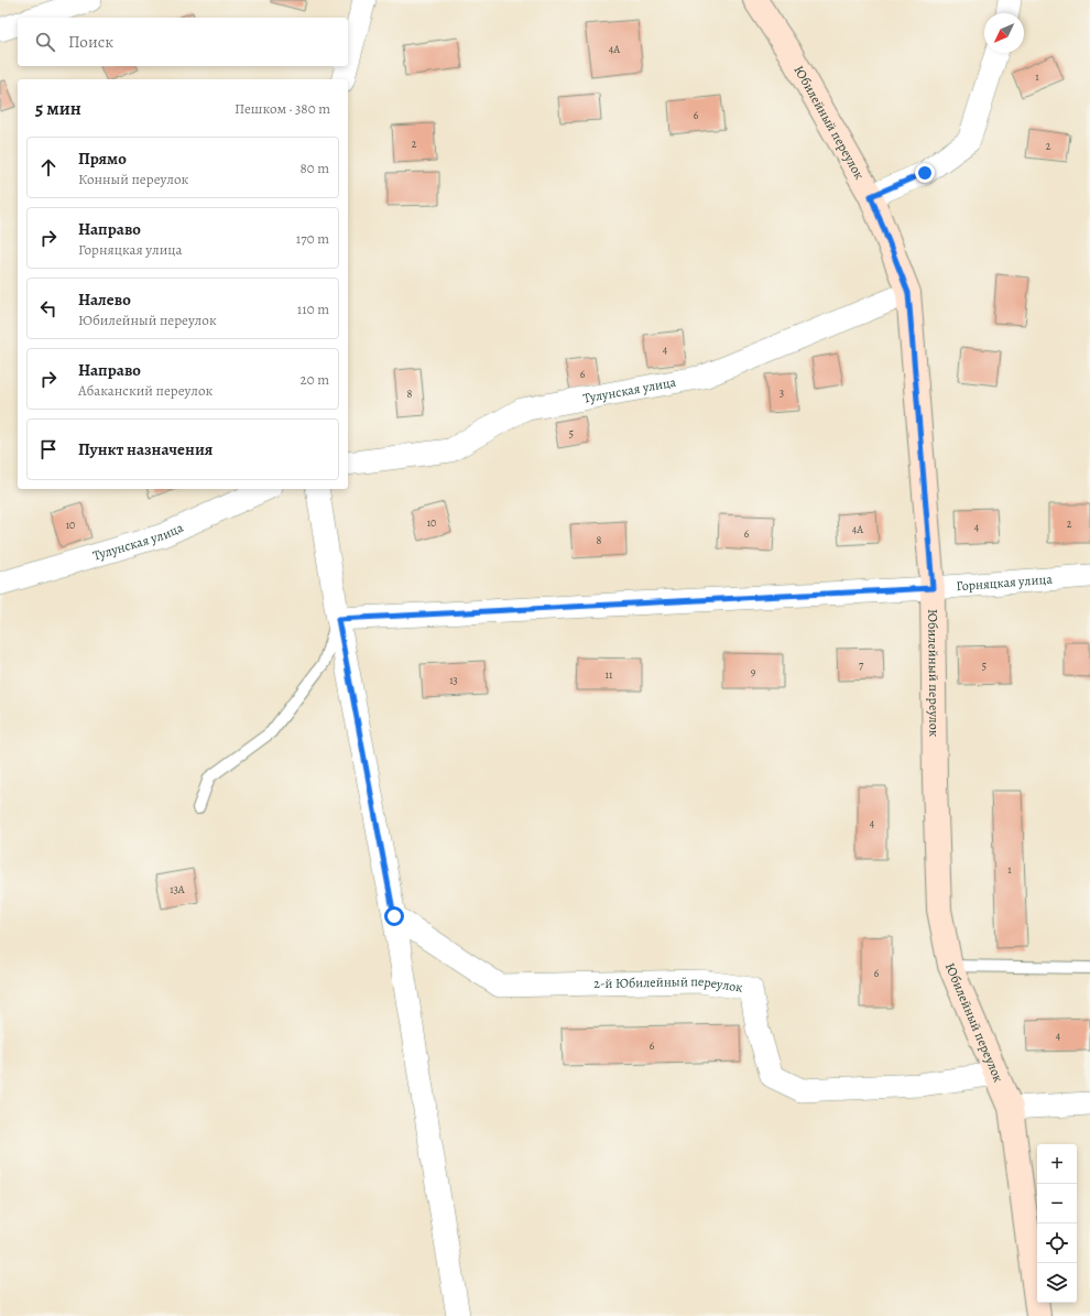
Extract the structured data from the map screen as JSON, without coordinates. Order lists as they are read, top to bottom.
{
  "streets": {
    "street": [
      "Юбилейный переулок",
      "Тулунская улица",
      "Горняцкая улица",
      "2-й Юбилейный переулок"
    ]
  },
  "crossings": [
    ["Юбилейный переулок", "Тулунская улица"],
    ["Юбилейный переулок", "Горняцкая улица"],
    ["Юбилейный переулок", "2-й Юбилейный переулок"]
  ],
  "house_numbers": [
    "4А",
    "1",
    "6",
    "2",
    "2",
    "4",
    "6",
    "3",
    "8",
    "5",
    "10",
    "2",
    "10",
    "4",
    "4А",
    "6",
    "8",
    "7",
    "5",
    "9",
    "11",
    "13",
    "4",
    "1",
    "13А",
    "6",
    "4",
    "6"
  ],
  "north": "bottom left",
  "page": {
    "search": "Поиск",
    "heading": ["5 мин", "Пешком · 380 m"],
    "list": [
      ["Прямо", "Конный переулок", "80 m"],
      ["Направо", "Горняцкая улица", "170 m"],
      ["Налево", "Юбилейный переулок", "110 m"],
      ["Направо", "Абаканский переулок", "20 m"],
      "Пункт назначения"
    ],
    "map_buttons": ["+", "−"]
  }
}
